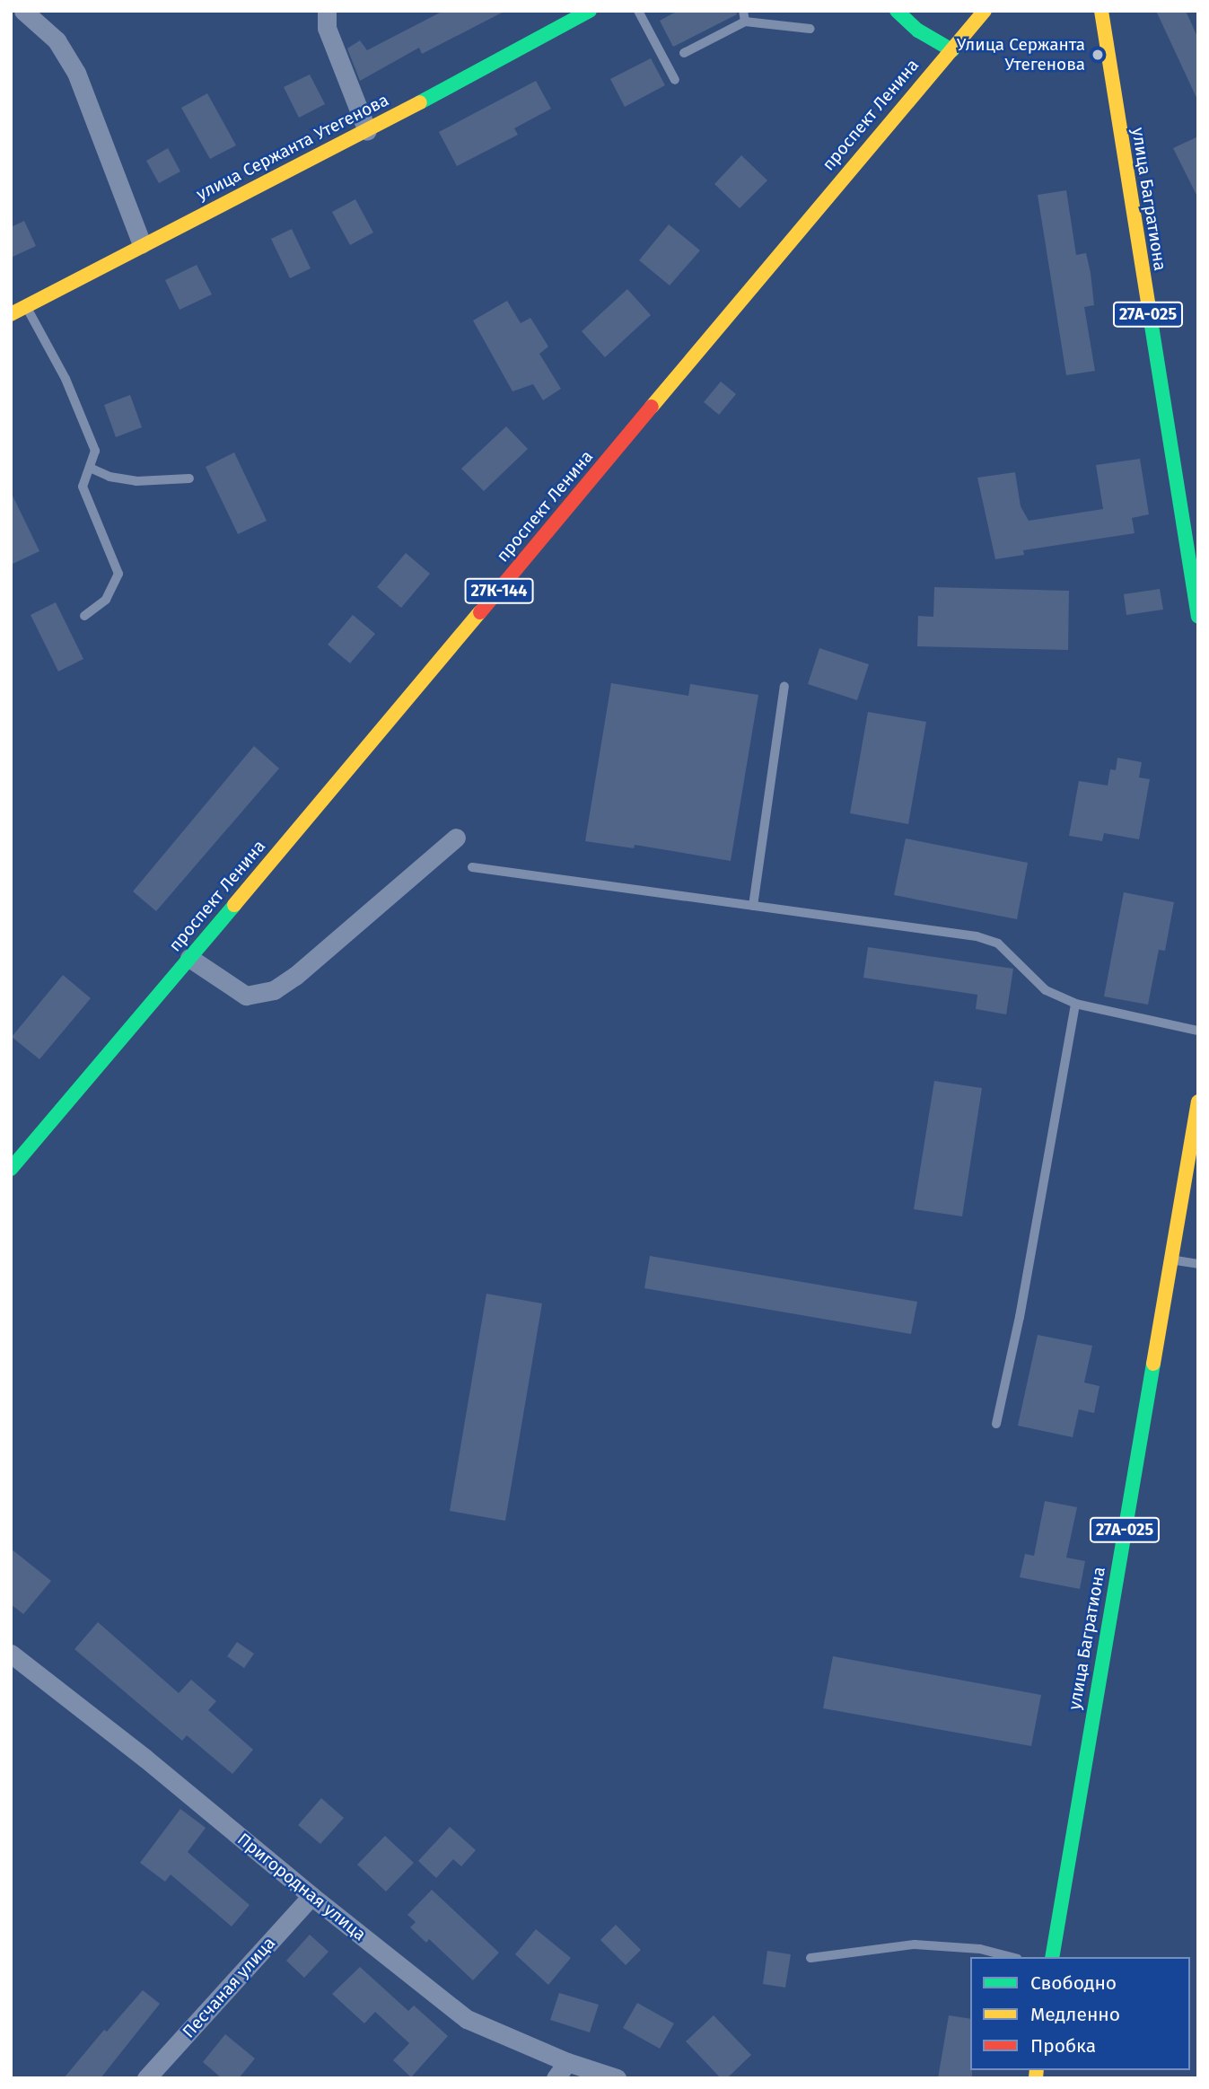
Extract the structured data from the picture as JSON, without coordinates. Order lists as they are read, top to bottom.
{
  "streets": {
    "main road": [
      "проспект Ленина",
      "улица Сержанта Утегенова",
      "улица Багратиона",
      "27А-025",
      "27К-144"
    ],
    "street": ["Пригородная улица", "Песчаная улица"]
  },
  "crossings": [
    ["Пригородная улица", "Песчаная улица"]
  ],
  "places": ["Улица Сержанта Утегенова"],
  "legend": ["Свободно", "Медленно", "Пробка"]
}
